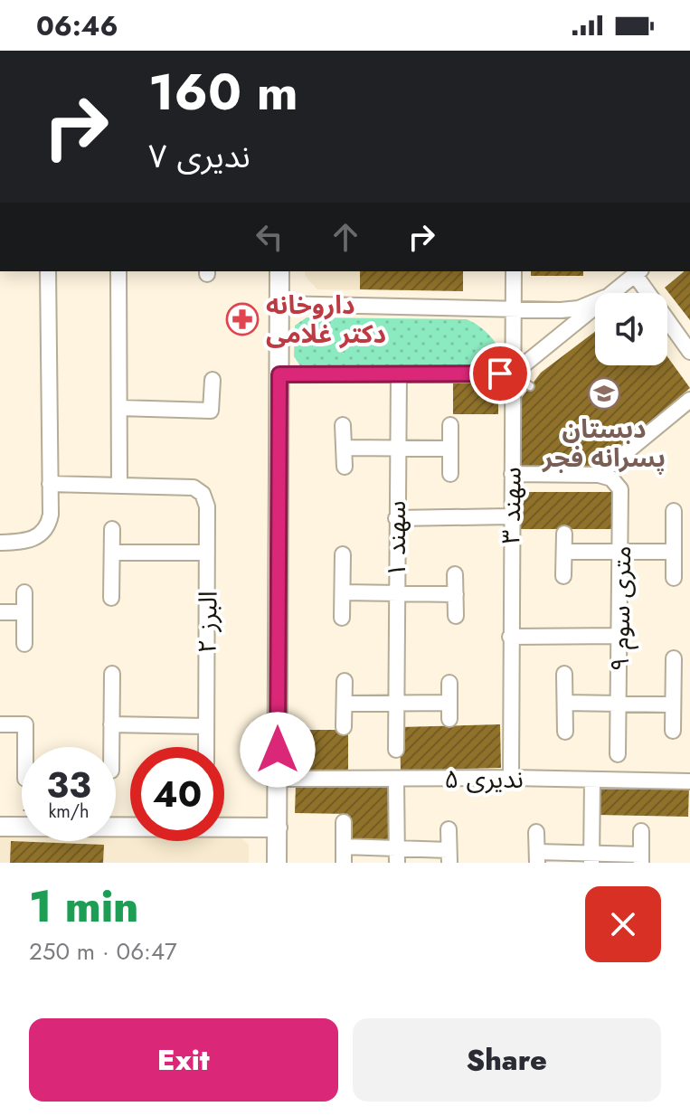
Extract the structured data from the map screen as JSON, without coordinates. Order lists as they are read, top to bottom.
{
  "streets": {
    "street": [
      "سهند ۳",
      "سهند ۱",
      "۹ متری سوم",
      "البرز ۲",
      "ندیری ۵"
    ]
  },
  "crossings": [
    ["سهند ۳", "ندیری ۵"]
  ],
  "places": {
    "pharmacy": ["داروخانه دکتر غلامی"],
    "school or university": ["دبستان پسرانه فجر"]
  },
  "page": {
    "status": "06:46",
    "turn": ["160 m", "ندیری ۷"],
    "speed": "33 km/h",
    "limit": "40",
    "heading": ["1 min", "250 m · 06:47"],
    "buttons": ["Exit", "Share"]
  }
}
